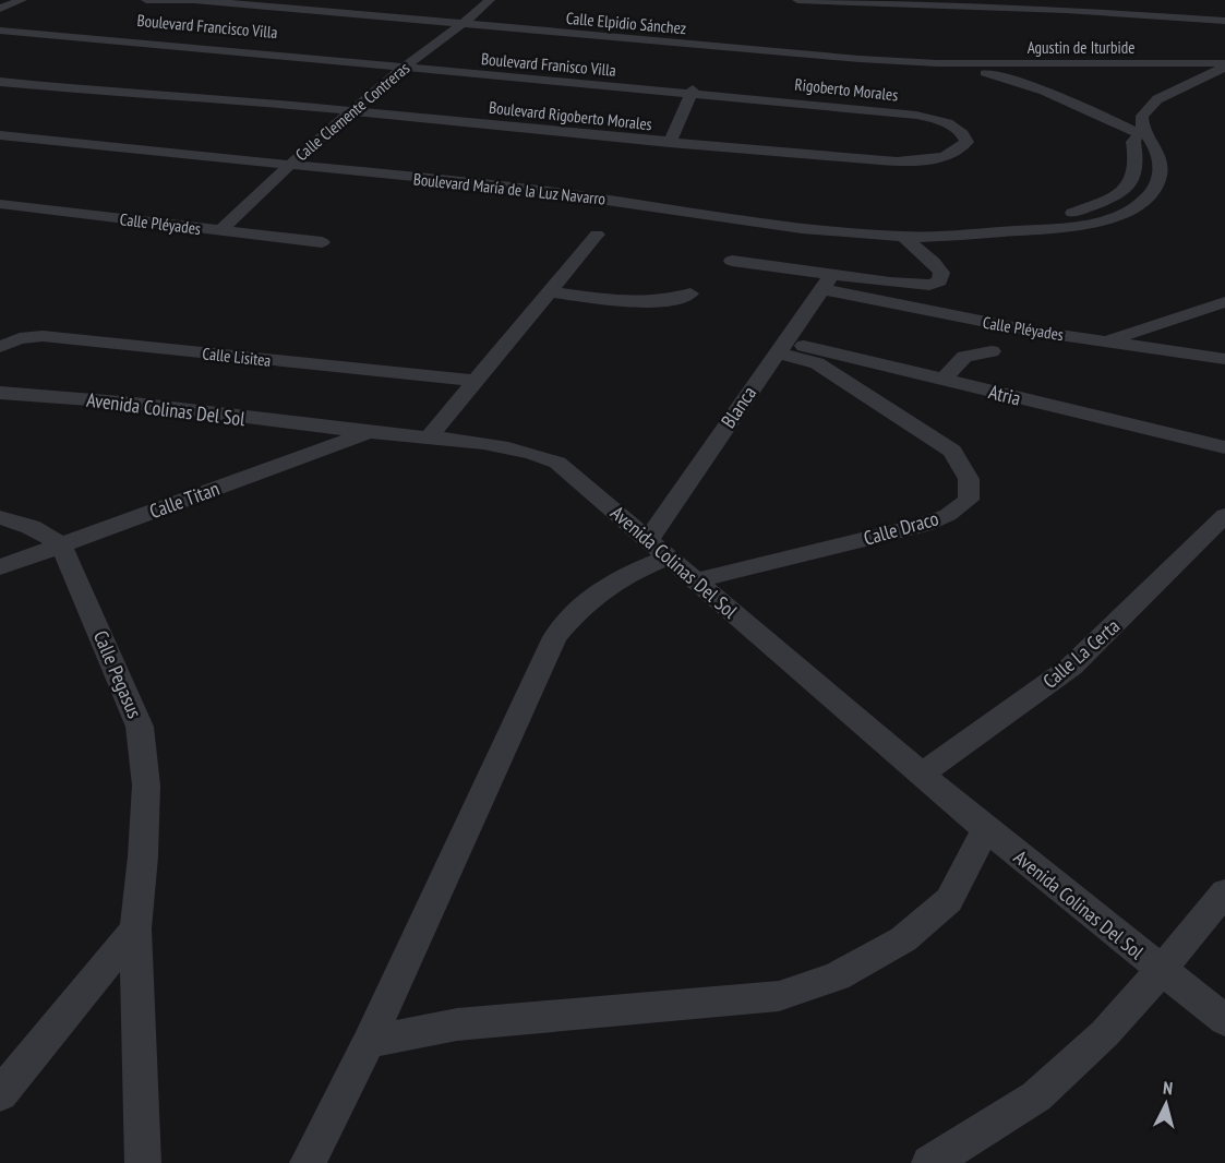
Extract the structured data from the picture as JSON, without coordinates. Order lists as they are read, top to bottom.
{
  "streets": {
    "street": [
      "Calle Elpidio Sánchez",
      "Boulevard Francisco Villa",
      "Agustin de Iturbide",
      "Boulevard Franisco Villa",
      "Rigoberto Morales",
      "Calle Clemente Contreras",
      "Boulevard Rigoberto Morales",
      "Calle Pléyades",
      "Calle Lisitea",
      "Atria",
      "Blanca",
      "Avenida Colinas Del Sol",
      "Calle Titan",
      "Calle Draco",
      "Calle La Certa",
      "Calle Pegasus"
    ]
  },
  "crossings": [
    ["Calle Elpidio Sánchez", "Agustin de Iturbide"],
    ["Calle Elpidio Sánchez", "Calle Clemente Contreras"],
    ["Boulevard Francisco Villa", "Boulevard Franisco Villa"],
    ["Boulevard Francisco Villa", "Calle Clemente Contreras"],
    ["Boulevard Franisco Villa", "Rigoberto Morales"],
    ["Boulevard Franisco Villa", "Calle Clemente Contreras"],
    ["Rigoberto Morales", "Boulevard Rigoberto Morales"],
    ["Calle Clemente Contreras", "Boulevard Rigoberto Morales"],
    ["Calle Clemente Contreras", "Calle Pléyades"],
    ["Calle Pléyades", "Blanca"],
    ["Atria", "Blanca"],
    ["Atria", "Calle Draco"],
    ["Blanca", "Avenida Colinas Del Sol"],
    ["Blanca", "Calle Draco"],
    ["Avenida Colinas Del Sol", "Calle Titan"],
    ["Avenida Colinas Del Sol", "Calle Draco"],
    ["Avenida Colinas Del Sol", "Calle La Certa"],
    ["Calle Titan", "Calle Pegasus"]
  ],
  "north": "top"
}
